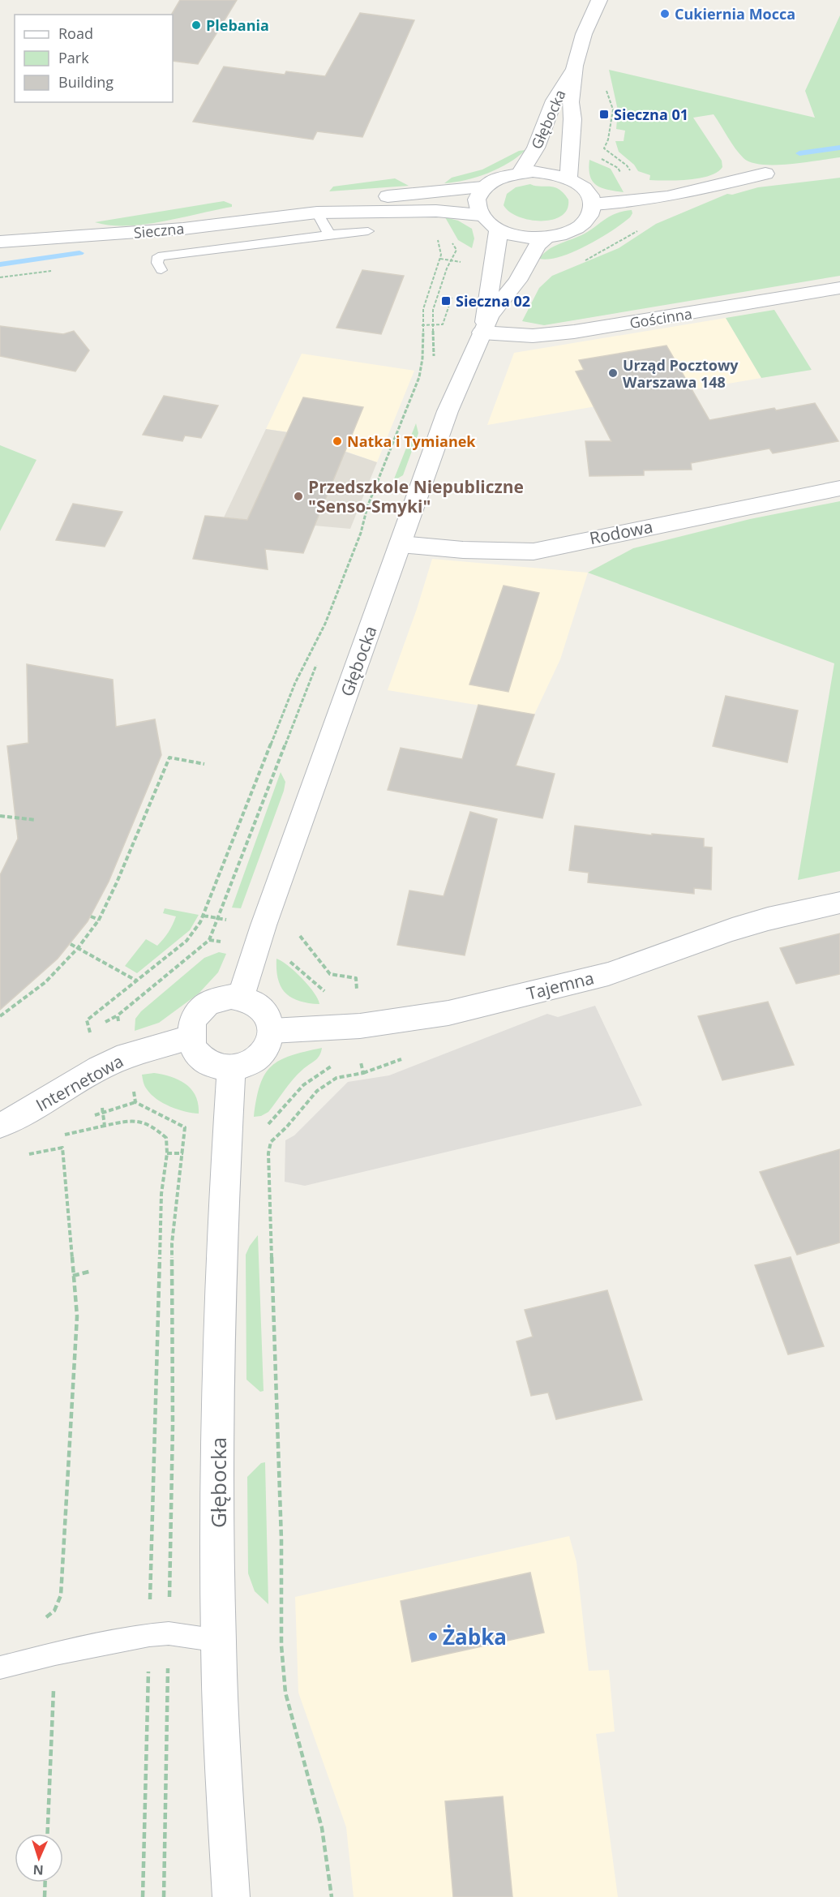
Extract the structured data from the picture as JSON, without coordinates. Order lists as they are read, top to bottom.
{
  "streets": {
    "street": [
      "Głębocka",
      "Sieczna",
      "Gościnna",
      "Rodowa",
      "Tajemna",
      "Internetowa"
    ]
  },
  "crossings": [
    ["Głębocka", "Sieczna"],
    ["Głębocka", "Gościnna"],
    ["Głębocka", "Rodowa"],
    ["Głębocka", "Tajemna"],
    ["Głębocka", "Internetowa"],
    ["Tajemna", "Internetowa"]
  ],
  "places": {
    "other": [
      "Cukiernia Mocca",
      "Plebania",
      "Urząd Pocztowy Warszawa 148",
      "Natka i Tymianek",
      "Przedszkole Niepubliczne \"Senso-Smyki\"",
      "Żabka"
    ],
    "transit": ["Sieczna 01", "Sieczna 02"]
  },
  "legend": ["Road", "Park", "Building"],
  "north": "bottom"
}
